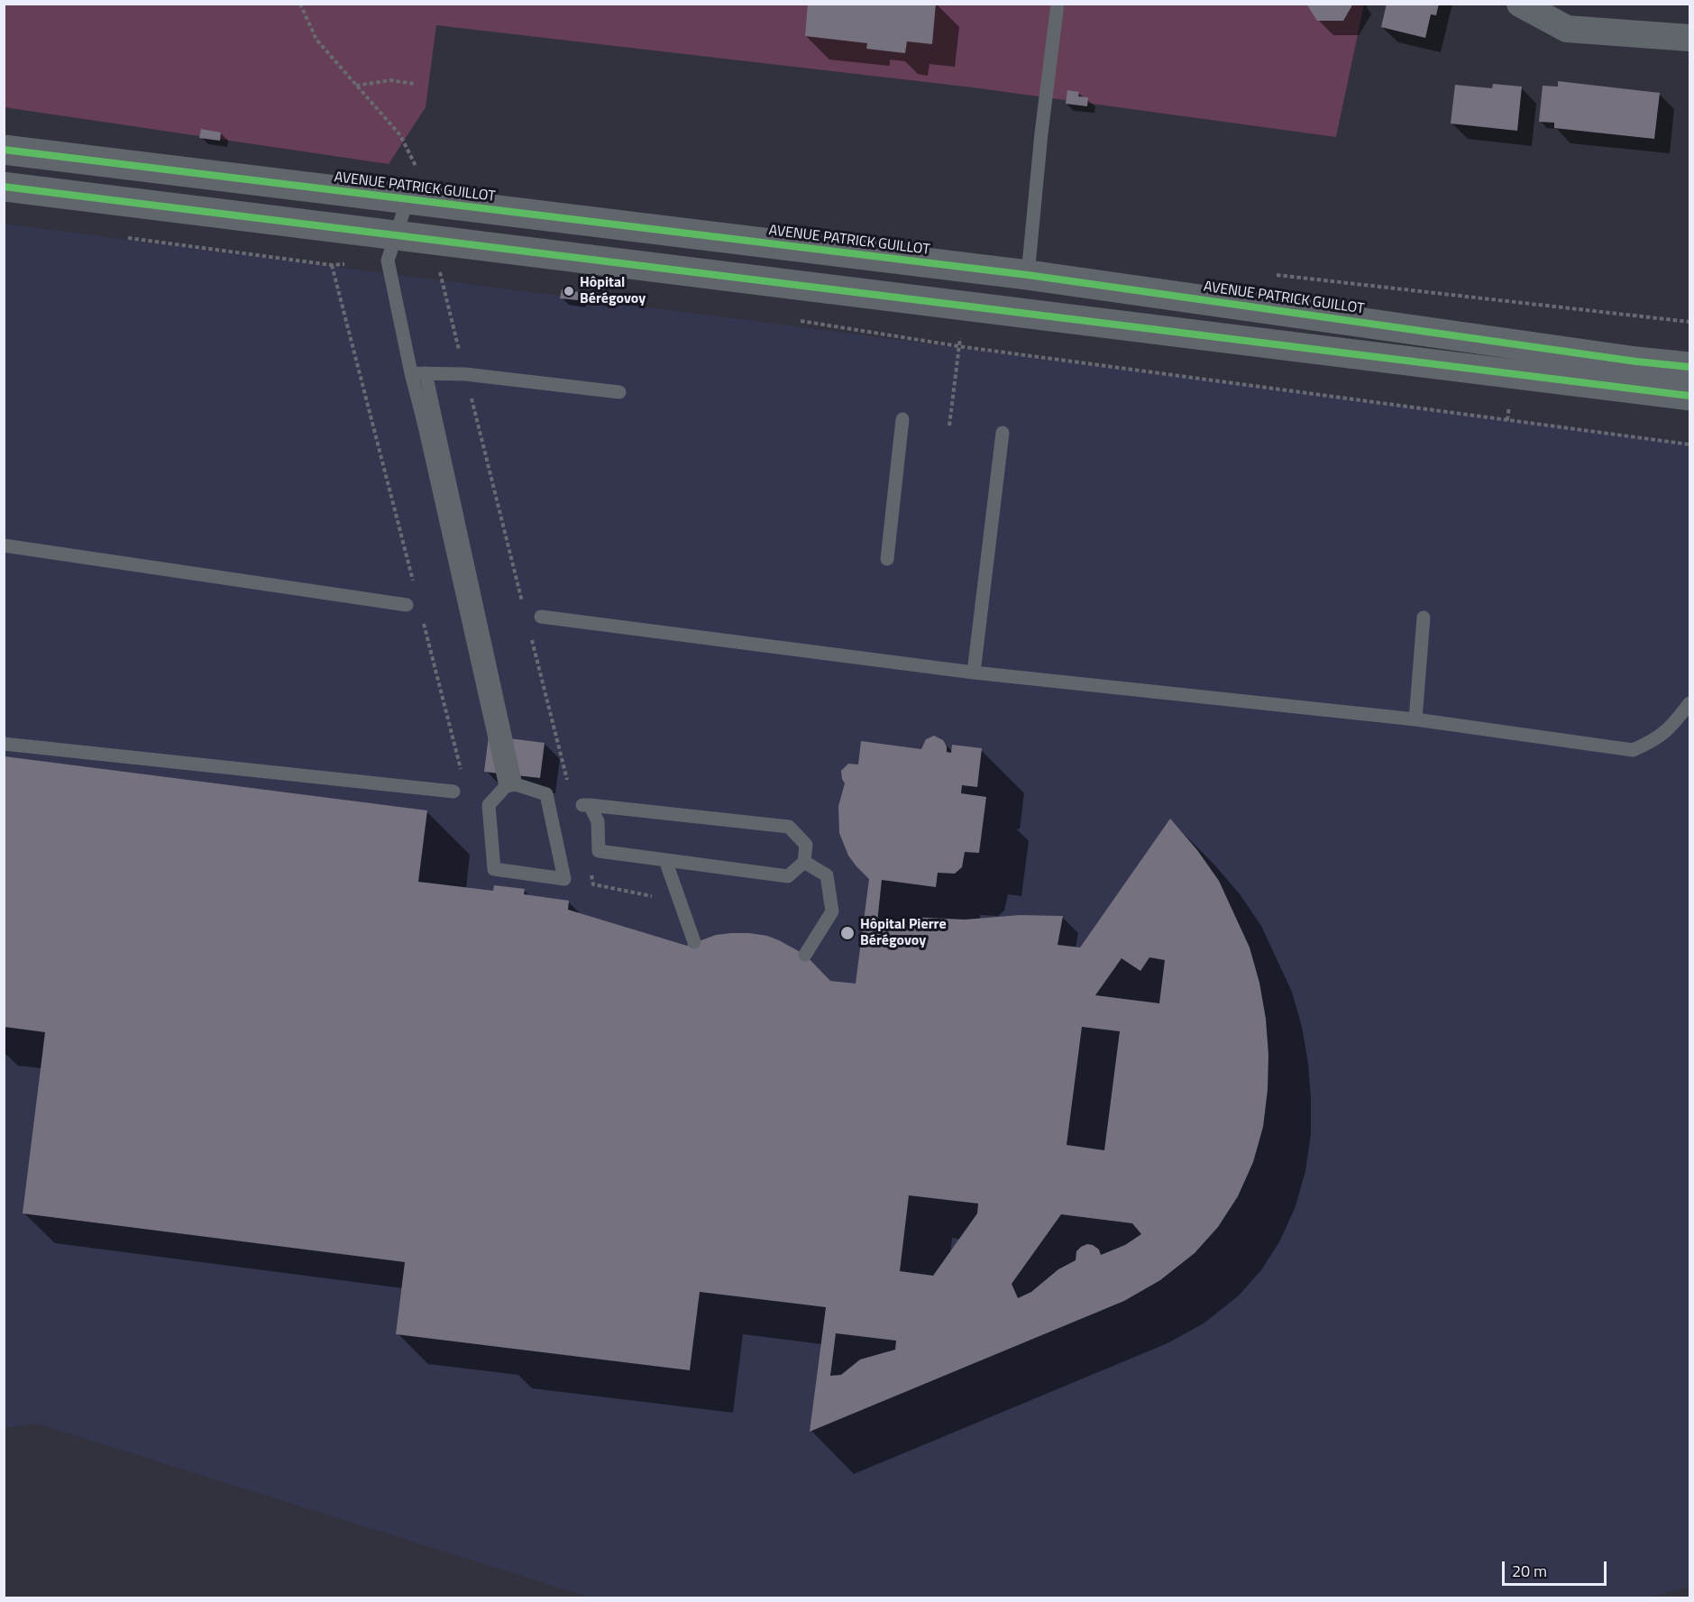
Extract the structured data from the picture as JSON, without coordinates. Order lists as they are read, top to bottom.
{
  "streets": {
    "street": ["AVENUE PATRICK GUILLOT"]
  },
  "places": ["Hôpital Bérégovoy", "Hôpital Pierre Bérégovoy"],
  "scale_bar": "20 m"
}
